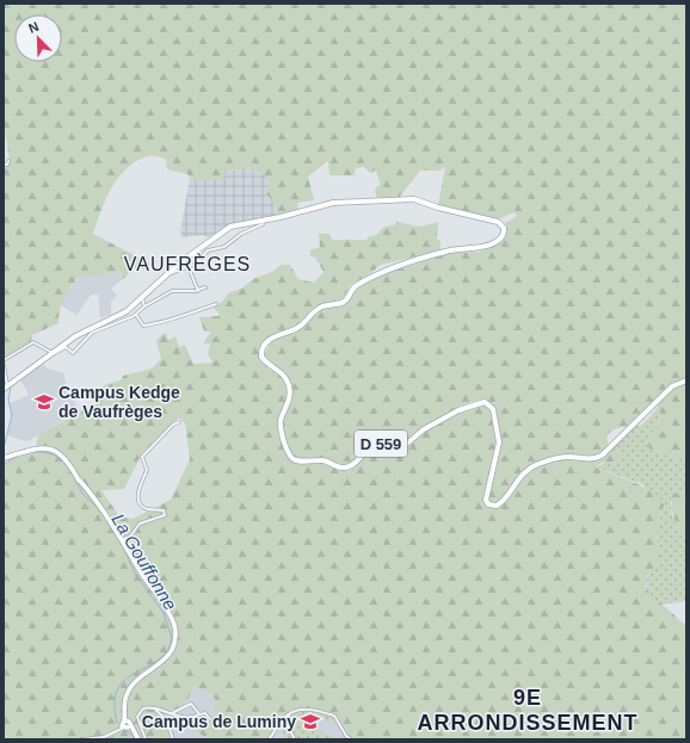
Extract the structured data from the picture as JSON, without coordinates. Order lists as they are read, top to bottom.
{
  "streets": {
    "main road": ["D 559"]
  },
  "districts": ["VAUFRÈGES", "9E ARRONDISSEMENT"],
  "water": ["La Gouffonne"],
  "places": {
    "school or university": ["Campus Kedge de Vaufrèges", "Campus de Luminy"]
  },
  "north": "top left"
}
